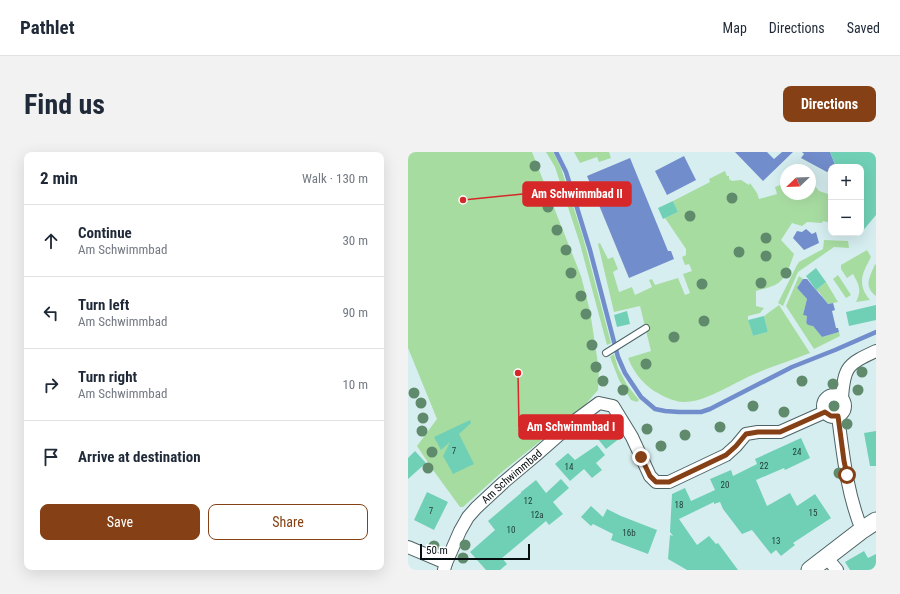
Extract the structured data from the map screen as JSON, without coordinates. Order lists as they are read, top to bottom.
{
  "streets": {
    "street": ["Am Schwimmbad"]
  },
  "places": ["Am Schwimmbad II", "Am Schwimmbad I"],
  "house_numbers": [
    "7",
    "24",
    "22",
    "14",
    "20",
    "12",
    "18",
    "7",
    "15",
    "12a",
    "10",
    "16b",
    "13"
  ],
  "scale_bar": "50 m",
  "north": "bottom left",
  "page": {
    "header": "Pathlet",
    "nav": ["Map", "Directions", "Saved"],
    "buttons": [
      "Directions",
      ["Save", "Share"]
    ],
    "title": "Find us",
    "heading": ["2 min", "Walk · 130 m"],
    "map_buttons": ["+", "−"],
    "list": [
      ["Continue", "Am Schwimmbad", "30 m"],
      ["Turn left", "Am Schwimmbad", "90 m"],
      ["Turn right", "Am Schwimmbad", "10 m"],
      "Arrive at destination"
    ],
    "scale": "50 m"
  }
}
